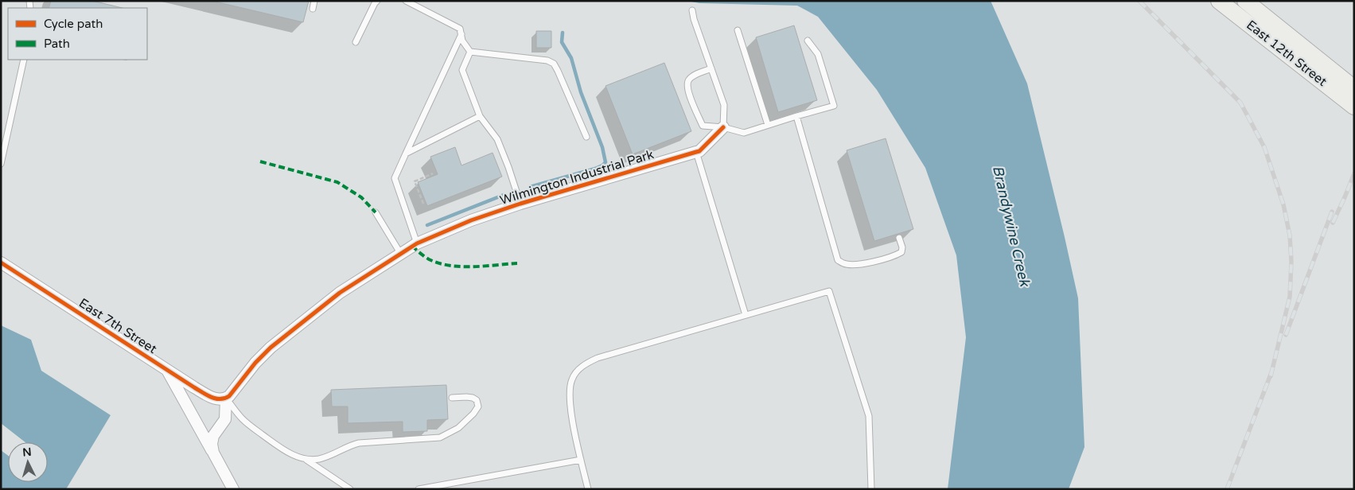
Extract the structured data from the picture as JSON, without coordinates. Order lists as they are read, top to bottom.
{
  "streets": {
    "main road": ["East 12th Street"],
    "street": ["Wilmington Industrial Park", "East 7th Street"]
  },
  "crossings": [
    ["Wilmington Industrial Park", "East 7th Street"]
  ],
  "water": ["Brandywine Creek"],
  "legend": ["Cycle path", "Path"],
  "north": "top"
}
